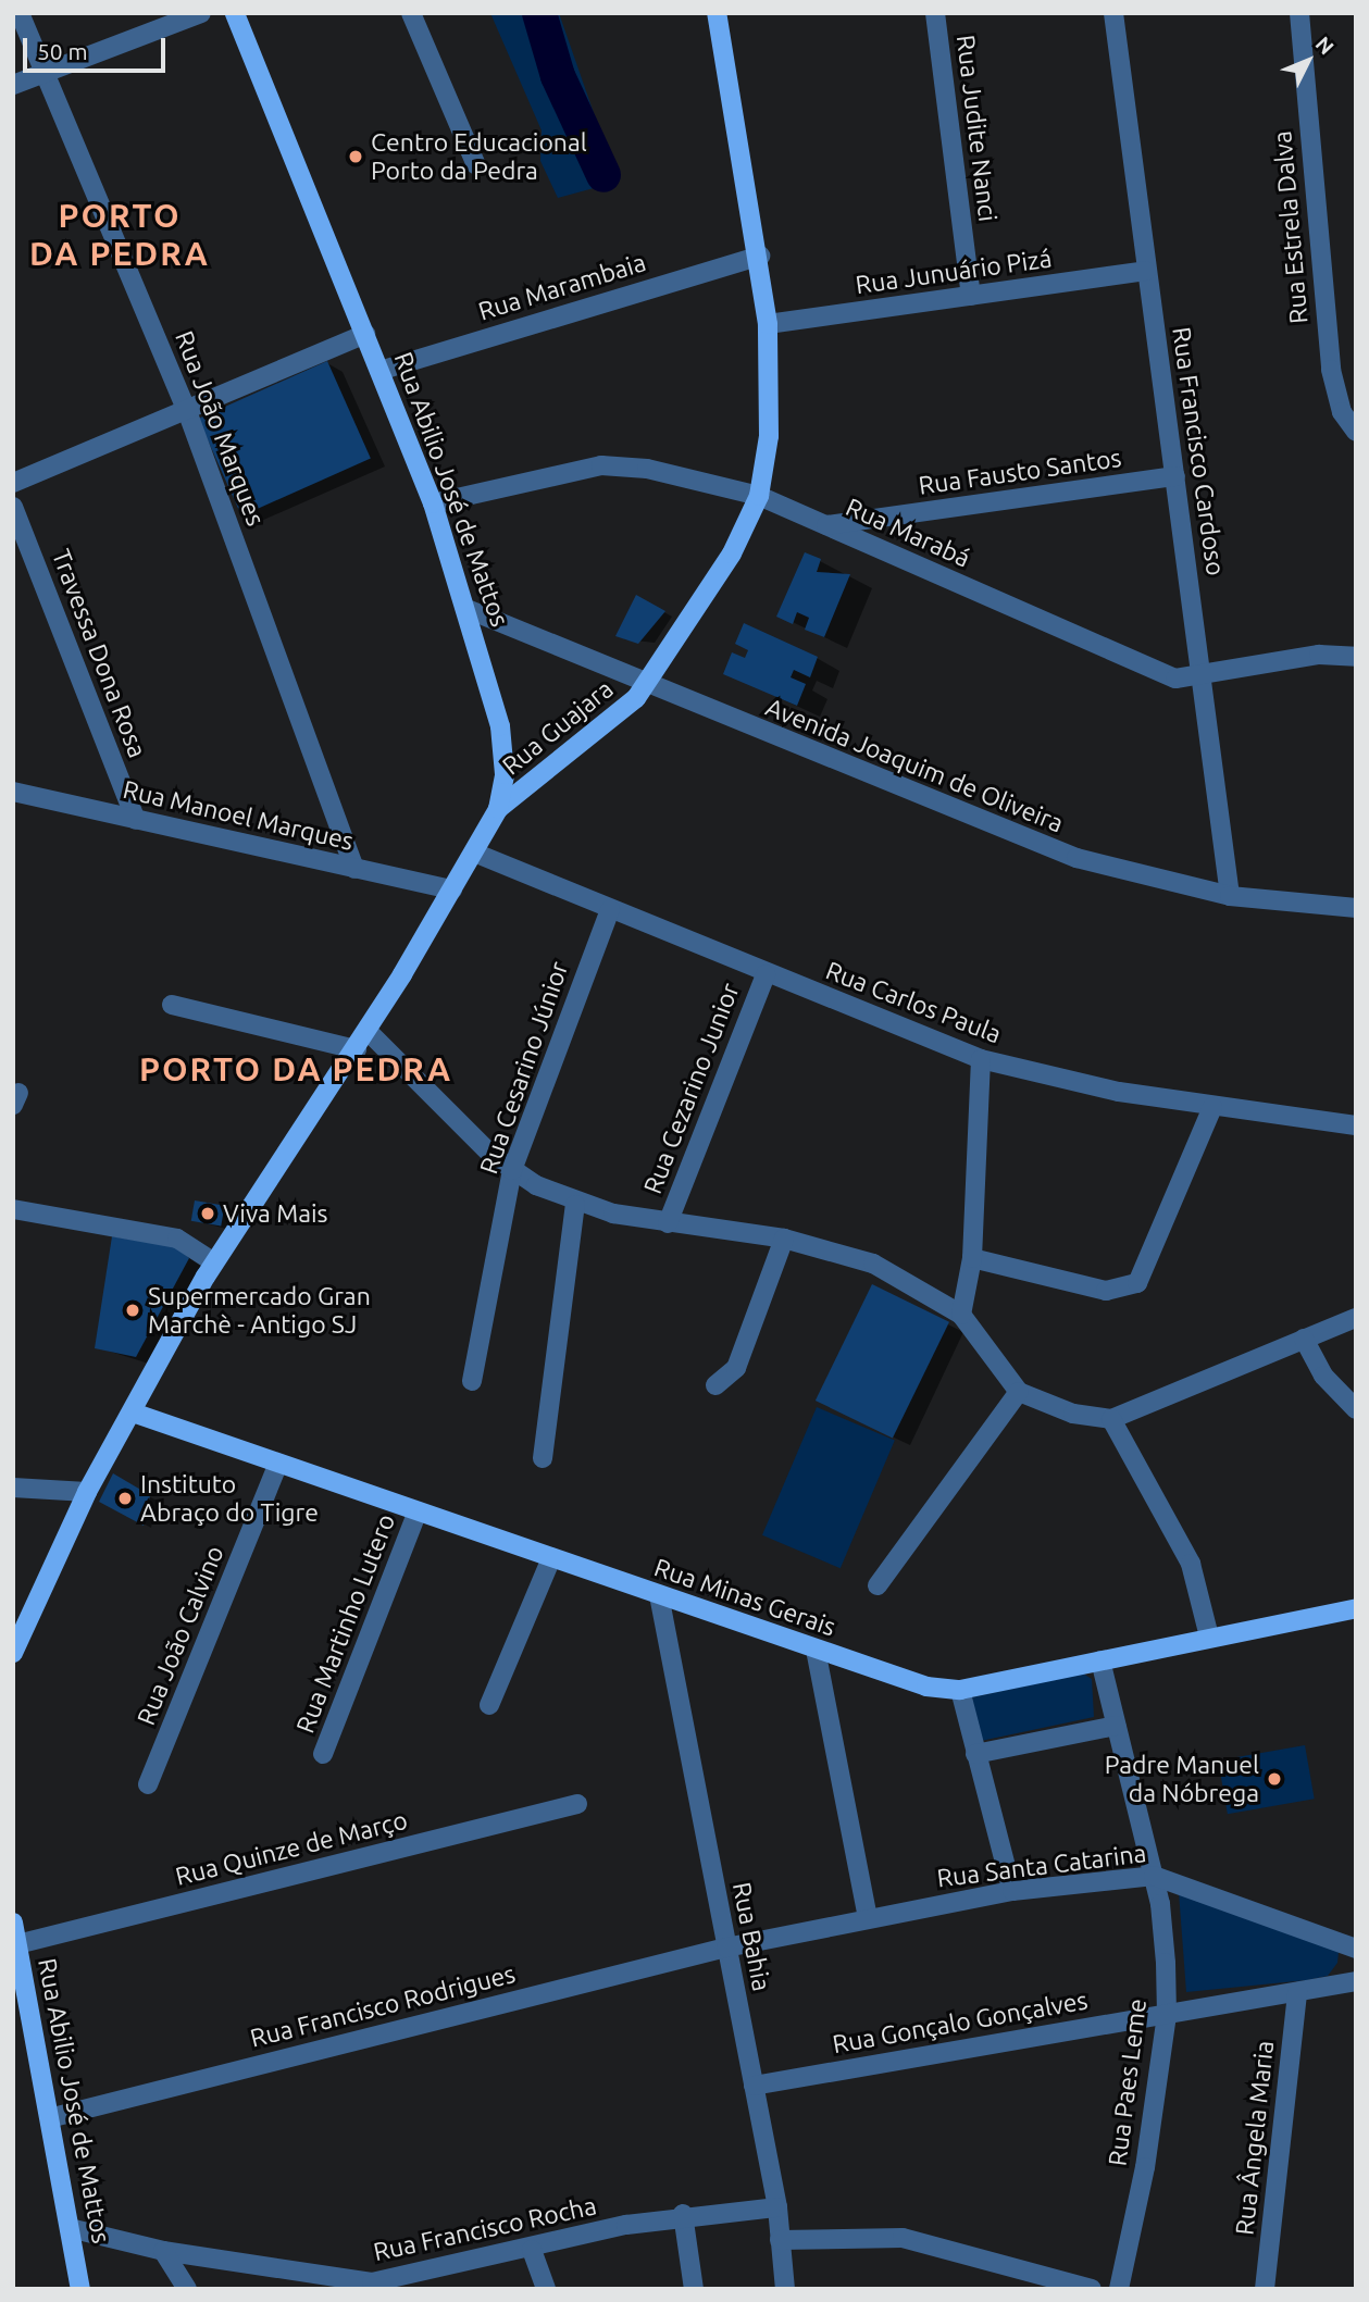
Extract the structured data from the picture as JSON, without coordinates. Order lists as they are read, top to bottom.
{
  "streets": {
    "main road": ["Rua Abilio José de Mattos", "Rua Guajara", "Rua Minas Gerais"],
    "street": [
      "Rua Judite Nanci",
      "Rua Estrela Dalva",
      "Rua Junuário Pizá",
      "Rua Marambaia",
      "Rua João Marques",
      "Rua Francisco Cardoso",
      "Rua Fausto Santos",
      "Rua Marabá",
      "Travessa Dona Rosa",
      "Avenida Joaquim de Oliveira",
      "Rua Manoel Marques",
      "Rua Carlos Paula",
      "Rua Cesarino Júnior",
      "Rua Cezarino Junior",
      "Rua Martinho Lutero",
      "Rua João Calvino",
      "Rua Quinze de Março",
      "Rua Santa Catarina",
      "Rua Bahia",
      "Rua Francisco Rodrigues",
      "Rua Gonçalo Gonçalves",
      "Rua Paes Leme",
      "Rua Ângela Maria",
      "Rua Francisco Rocha"
    ]
  },
  "crossings": [
    ["Rua Judite Nanci", "Rua Junuário Pizá"],
    ["Rua Junuário Pizá", "Rua Francisco Cardoso"],
    ["Rua Junuário Pizá", "Rua Guajara"],
    ["Rua Marambaia", "Rua Abilio José de Mattos"],
    ["Rua Marambaia", "Rua Guajara"],
    ["Rua João Marques", "Rua Manoel Marques"],
    ["Rua Francisco Cardoso", "Rua Fausto Santos"],
    ["Rua Francisco Cardoso", "Rua Marabá"],
    ["Rua Francisco Cardoso", "Avenida Joaquim de Oliveira"],
    ["Rua Fausto Santos", "Rua Marabá"],
    ["Rua Abilio José de Mattos", "Rua Marabá"],
    ["Rua Abilio José de Mattos", "Rua Guajara"],
    ["Rua Abilio José de Mattos", "Avenida Joaquim de Oliveira"],
    ["Rua Abilio José de Mattos", "Rua Manoel Marques"],
    ["Rua Abilio José de Mattos", "Rua Carlos Paula"],
    ["Rua Abilio José de Mattos", "Rua Minas Gerais"],
    ["Rua Abilio José de Mattos", "Rua Quinze de Março"],
    ["Rua Abilio José de Mattos", "Rua Francisco Rodrigues"],
    ["Rua Abilio José de Mattos", "Rua Francisco Rocha"],
    ["Rua Marabá", "Rua Guajara"],
    ["Travessa Dona Rosa", "Rua Manoel Marques"],
    ["Rua Guajara", "Avenida Joaquim de Oliveira"],
    ["Rua Carlos Paula", "Rua Cesarino Júnior"],
    ["Rua Carlos Paula", "Rua Cezarino Junior"],
    ["Rua Minas Gerais", "Rua Martinho Lutero"],
    ["Rua Minas Gerais", "Rua João Calvino"],
    ["Rua Minas Gerais", "Rua Bahia"],
    ["Rua Minas Gerais", "Rua Paes Leme"],
    ["Rua Santa Catarina", "Rua Bahia"],
    ["Rua Santa Catarina", "Rua Francisco Rodrigues"],
    ["Rua Santa Catarina", "Rua Paes Leme"],
    ["Rua Bahia", "Rua Francisco Rodrigues"],
    ["Rua Bahia", "Rua Gonçalo Gonçalves"],
    ["Rua Bahia", "Rua Francisco Rocha"],
    ["Rua Gonçalo Gonçalves", "Rua Paes Leme"],
    ["Rua Gonçalo Gonçalves", "Rua Ângela Maria"]
  ],
  "districts": ["PORTO DA PEDRA", "PORTO DA PEDRA"],
  "places": [
    "Centro Educacional Porto da Pedra",
    "Viva Mais",
    "Supermercado Gran Marchè - Antigo SJ",
    "Instituto Abraço do Tigre",
    "Padre Manuel da Nóbrega"
  ],
  "scale_bar": "50 m",
  "north": "top right"
}
